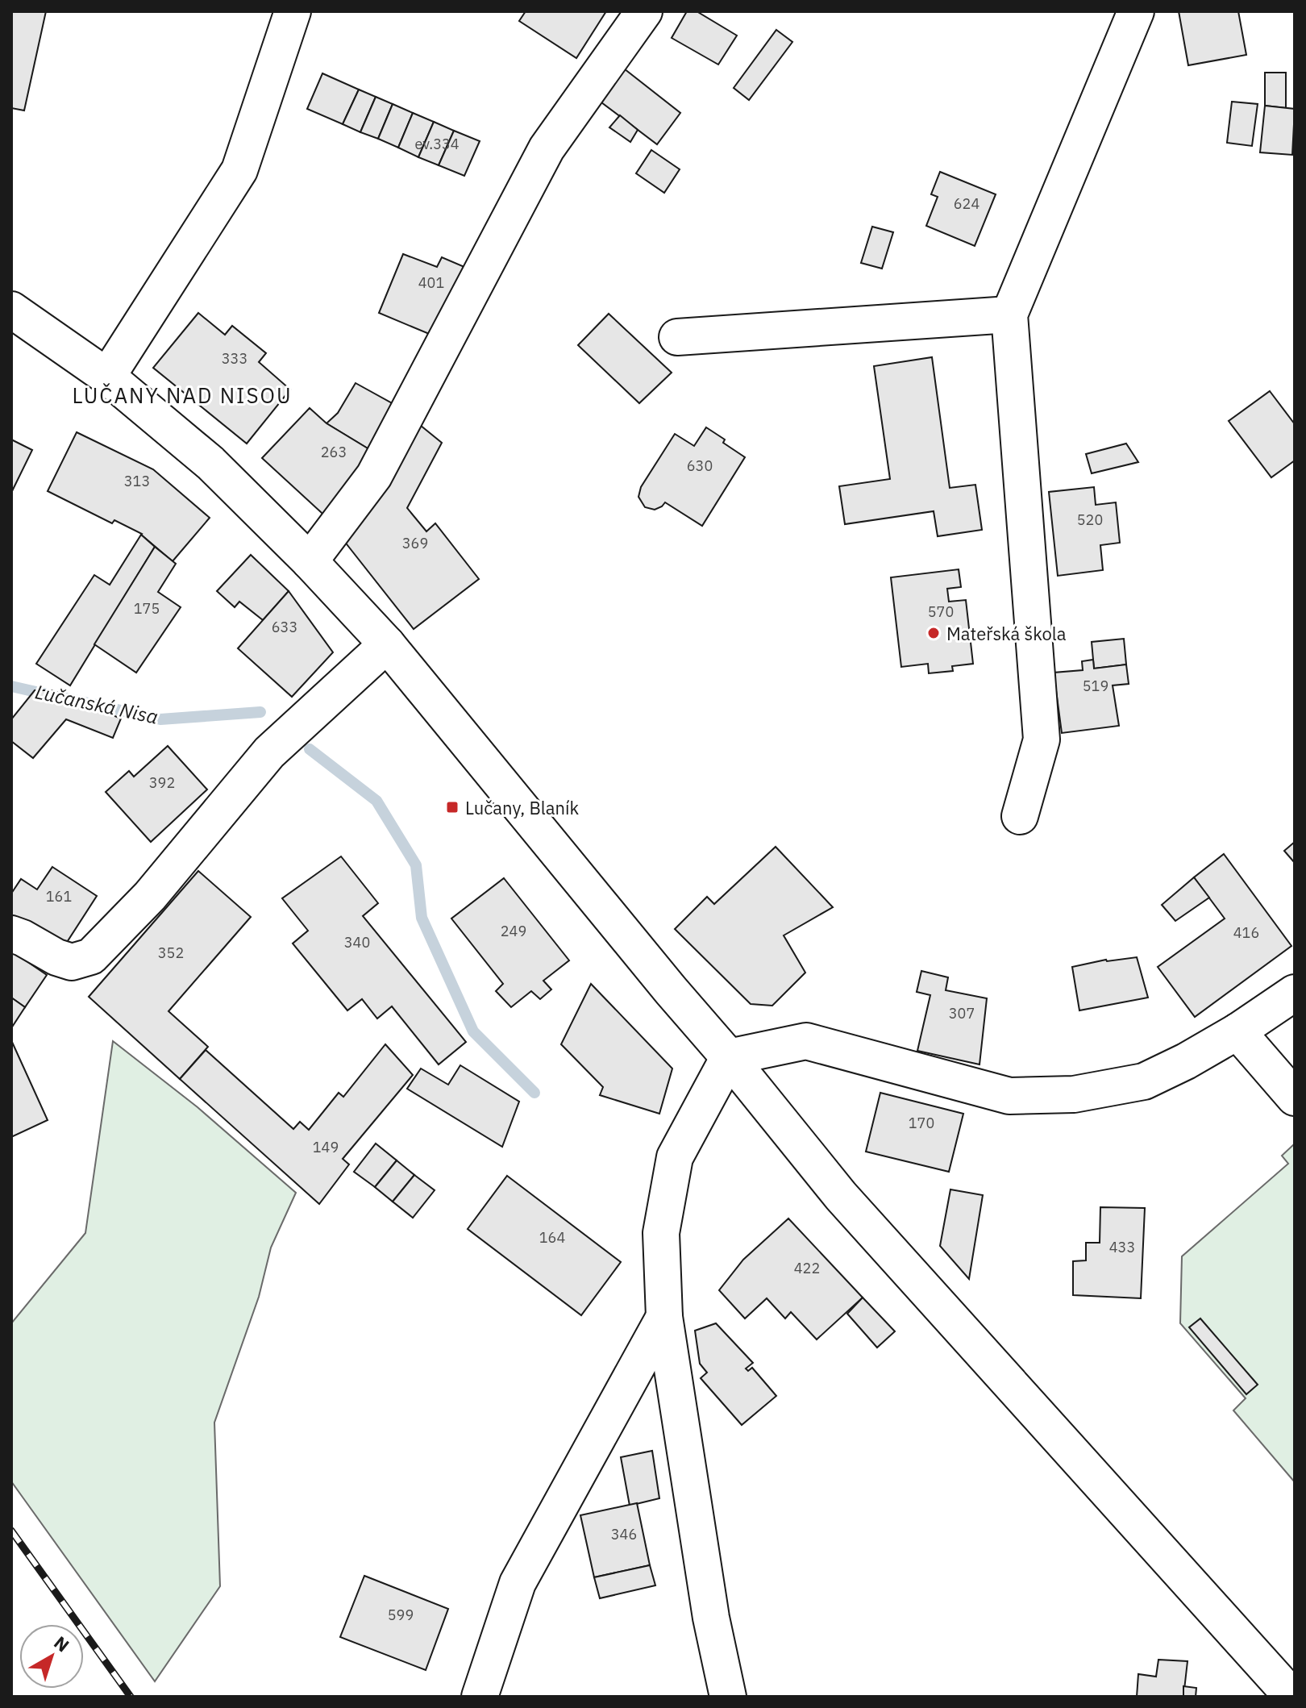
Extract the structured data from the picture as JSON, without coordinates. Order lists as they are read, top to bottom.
{
  "districts": ["LUČANY NAD NISOU"],
  "water": ["Lučanská Nisa"],
  "places": {
    "other": ["Mateřská škola"],
    "transit": ["Lučany, Blaník"]
  },
  "house_numbers": [
    "ev.334",
    "624",
    "401",
    "333",
    "263",
    "630",
    "313",
    "520",
    "369",
    "175",
    "570",
    "633",
    "519",
    "392",
    "161",
    "249",
    "416",
    "340",
    "352",
    "307",
    "170",
    "149",
    "164",
    "433",
    "422",
    "346",
    "599"
  ],
  "north": "top right"
}
